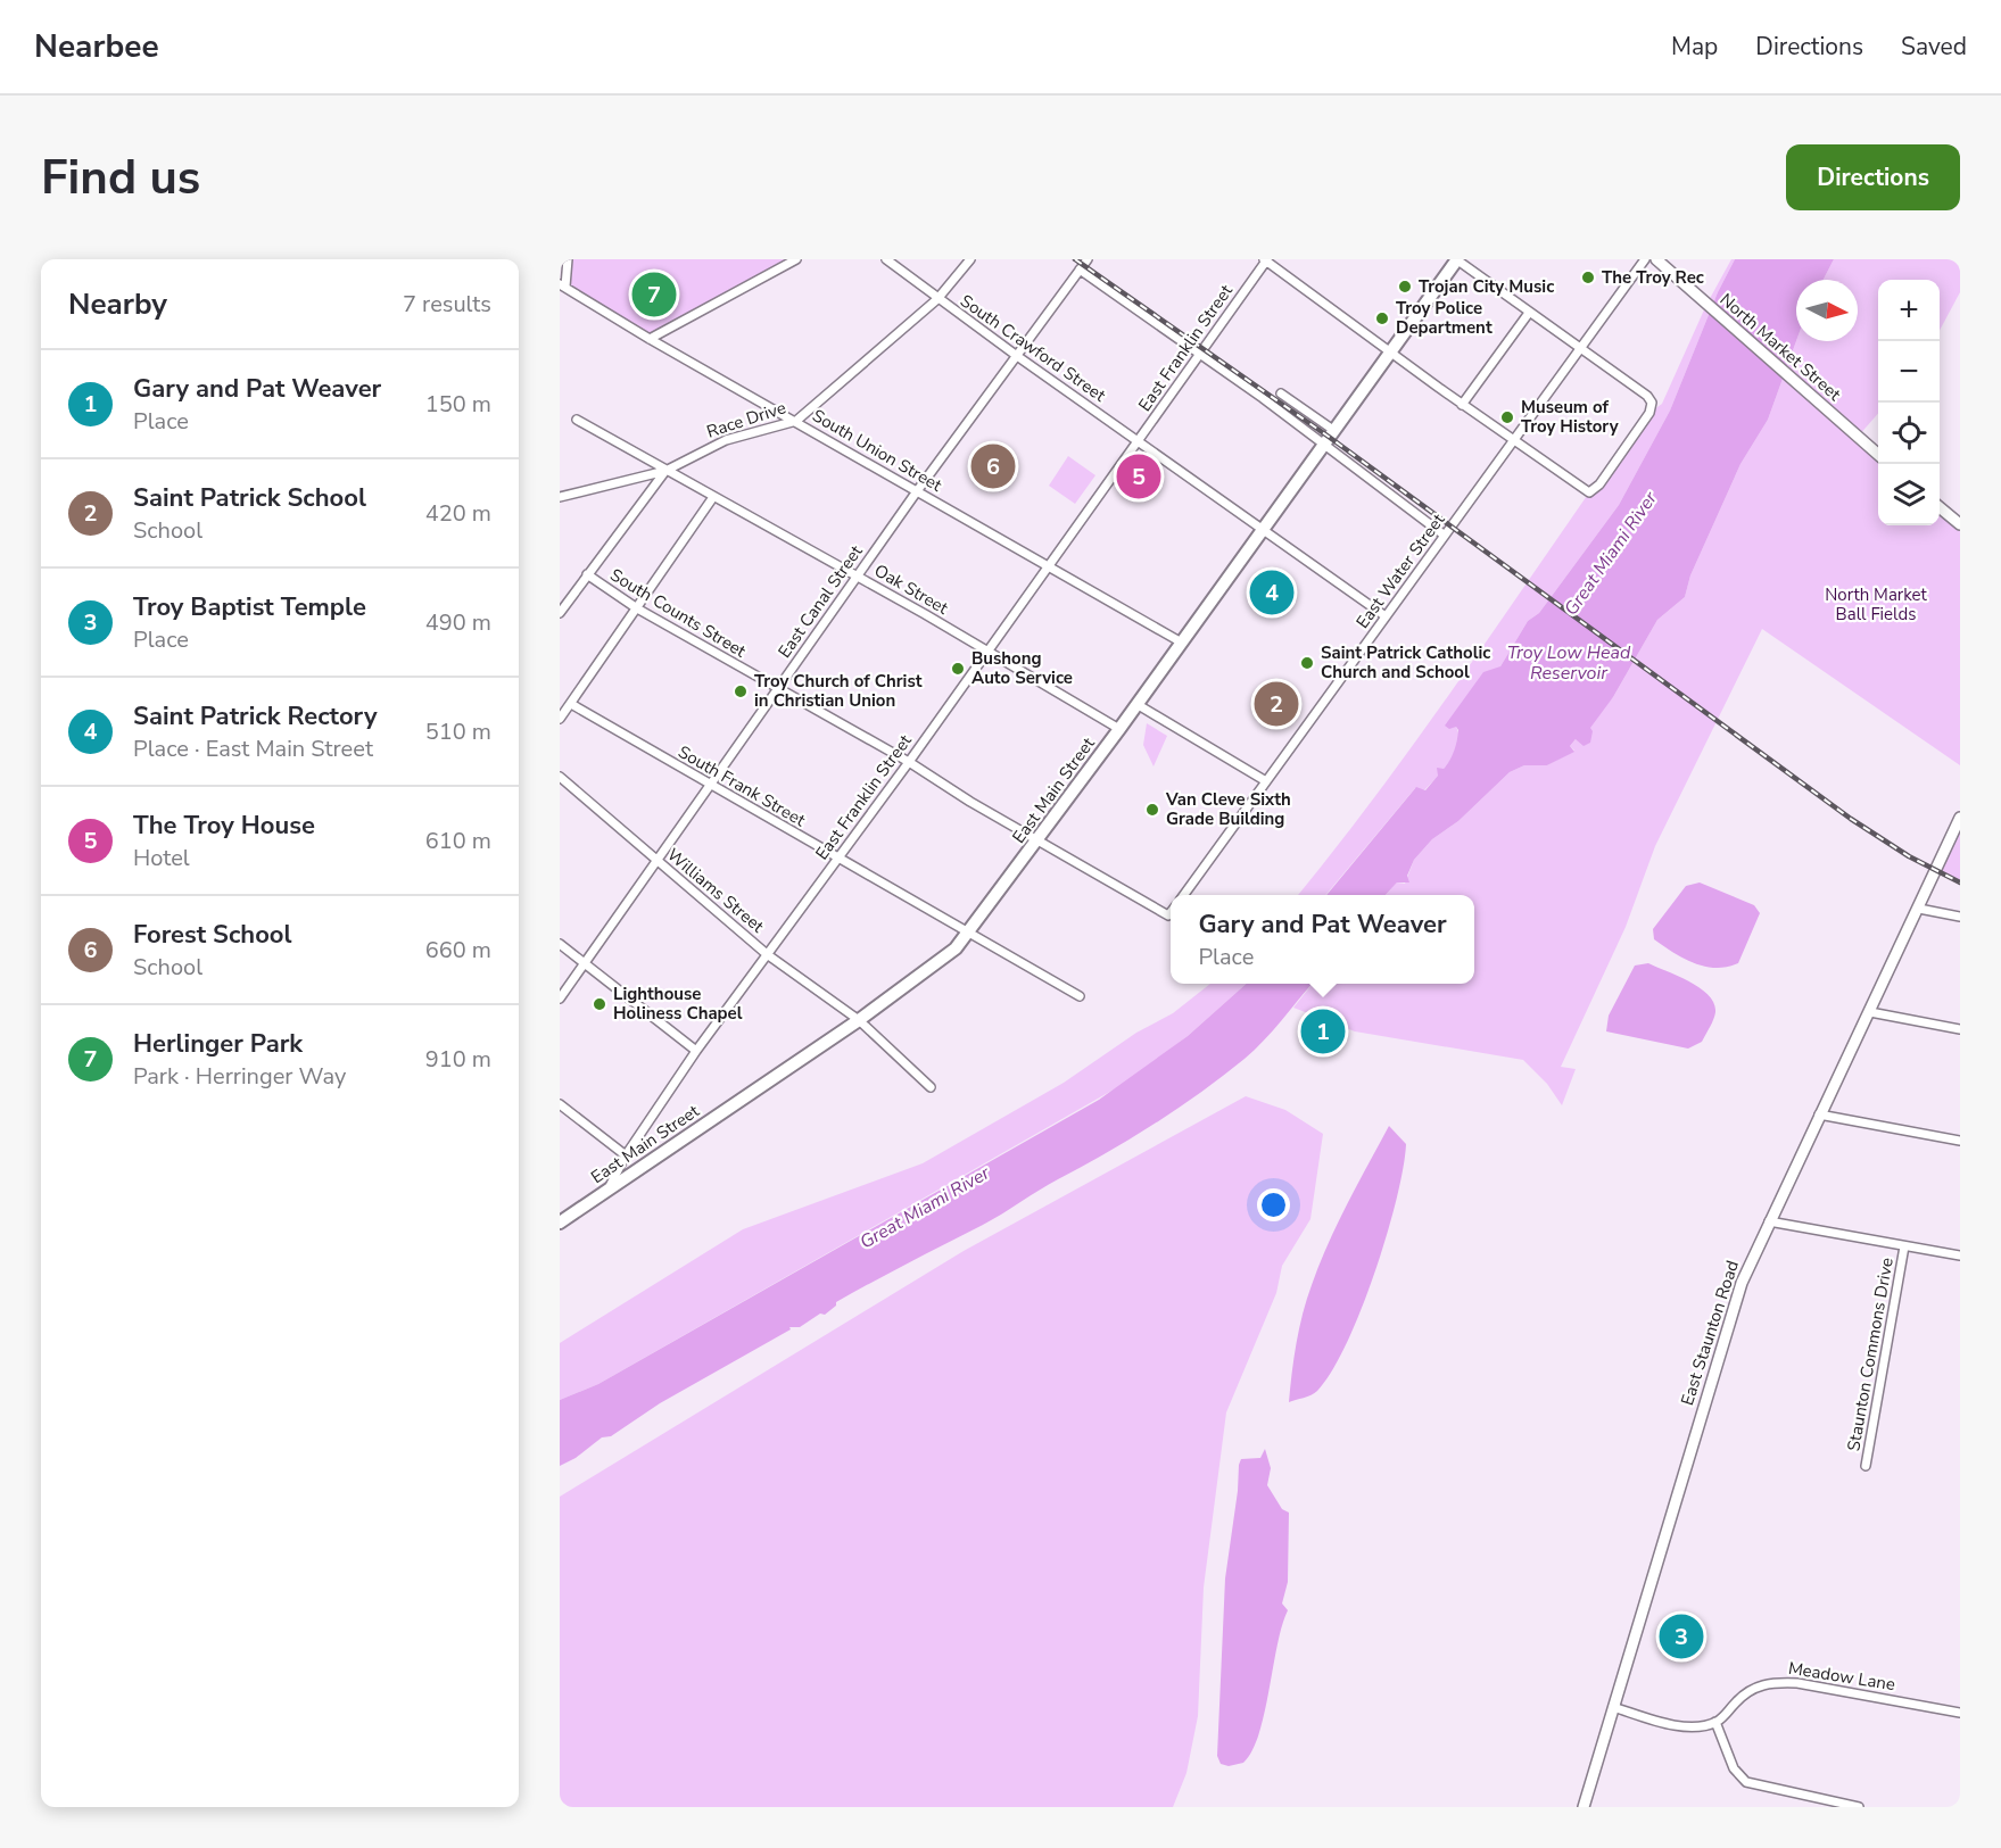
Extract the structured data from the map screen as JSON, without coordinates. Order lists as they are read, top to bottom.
{
  "streets": {
    "main road": ["North Market Street", "East Main Street", "East Staunton Road"],
    "street": [
      "South Crawford Street",
      "East Franklin Street",
      "Race Drive",
      "South Union Street",
      "East Water Street",
      "Oak Street",
      "East Canal Street",
      "South Counts Street",
      "South Frank Street",
      "Williams Street",
      "Staunton Commons Drive",
      "Meadow Lane"
    ]
  },
  "crossings": [
    ["South Crawford Street", "East Franklin Street"],
    ["South Crawford Street", "Race Drive"],
    ["South Crawford Street", "East Water Street"],
    ["South Crawford Street", "East Canal Street"],
    ["South Crawford Street", "East Main Street"],
    ["East Franklin Street", "South Union Street"],
    ["East Franklin Street", "Oak Street"],
    ["East Franklin Street", "South Counts Street"],
    ["East Franklin Street", "South Frank Street"],
    ["East Franklin Street", "East Main Street"],
    ["East Franklin Street", "Williams Street"],
    ["Race Drive", "South Union Street"],
    ["Race Drive", "Oak Street"],
    ["South Union Street", "East Canal Street"],
    ["South Union Street", "East Main Street"],
    ["Oak Street", "East Canal Street"],
    ["Oak Street", "East Main Street"],
    ["East Canal Street", "South Counts Street"],
    ["East Canal Street", "South Frank Street"],
    ["East Canal Street", "Williams Street"],
    ["South Counts Street", "East Main Street"],
    ["South Frank Street", "East Main Street"],
    ["East Main Street", "Williams Street"]
  ],
  "water": ["Great Miami River", "Troy Low Head Reservoir"],
  "parks": ["North Market Ball Fields"],
  "places": [
    "The Troy Rec",
    "Trojan City Music",
    "Troy Police Department",
    "Museum of Troy History",
    "Saint Patrick Catholic Church and School",
    "Bushong Auto Service",
    "Troy Church of Christ in Christian Union",
    "Van Cleve Sixth Grade Building",
    "Lighthouse Holiness Chapel"
  ],
  "north": "right",
  "page": {
    "header": "Nearbee",
    "nav": ["Map", "Directions", "Saved"],
    "buttons": "Directions",
    "title": "Find us",
    "heading": ["Nearby", "7 results"],
    "pins": [
      "7",
      "6",
      "5",
      "4",
      "2",
      "1",
      "3"
    ],
    "map_buttons": ["+", "−"],
    "list": [
      {
        "mark": "1",
        "name": "Gary and Pat Weaver",
        "note": "Place",
        "value": "150 m"
      },
      {
        "mark": "2",
        "name": "Saint Patrick School",
        "note": "School",
        "value": "420 m"
      },
      {
        "mark": "3",
        "name": "Troy Baptist Temple",
        "note": "Place",
        "value": "490 m"
      },
      {
        "mark": "4",
        "name": "Saint Patrick Rectory",
        "note": "Place · East Main Street",
        "value": "510 m"
      },
      {
        "mark": "5",
        "name": "The Troy House",
        "note": "Hotel",
        "value": "610 m"
      },
      {
        "mark": "6",
        "name": "Forest School",
        "note": "School",
        "value": "660 m"
      },
      {
        "mark": "7",
        "name": "Herlinger Park",
        "note": "Park · Herringer Way",
        "value": "910 m"
      }
    ],
    "popup": ["Gary and Pat Weaver", "Place"]
  }
}
